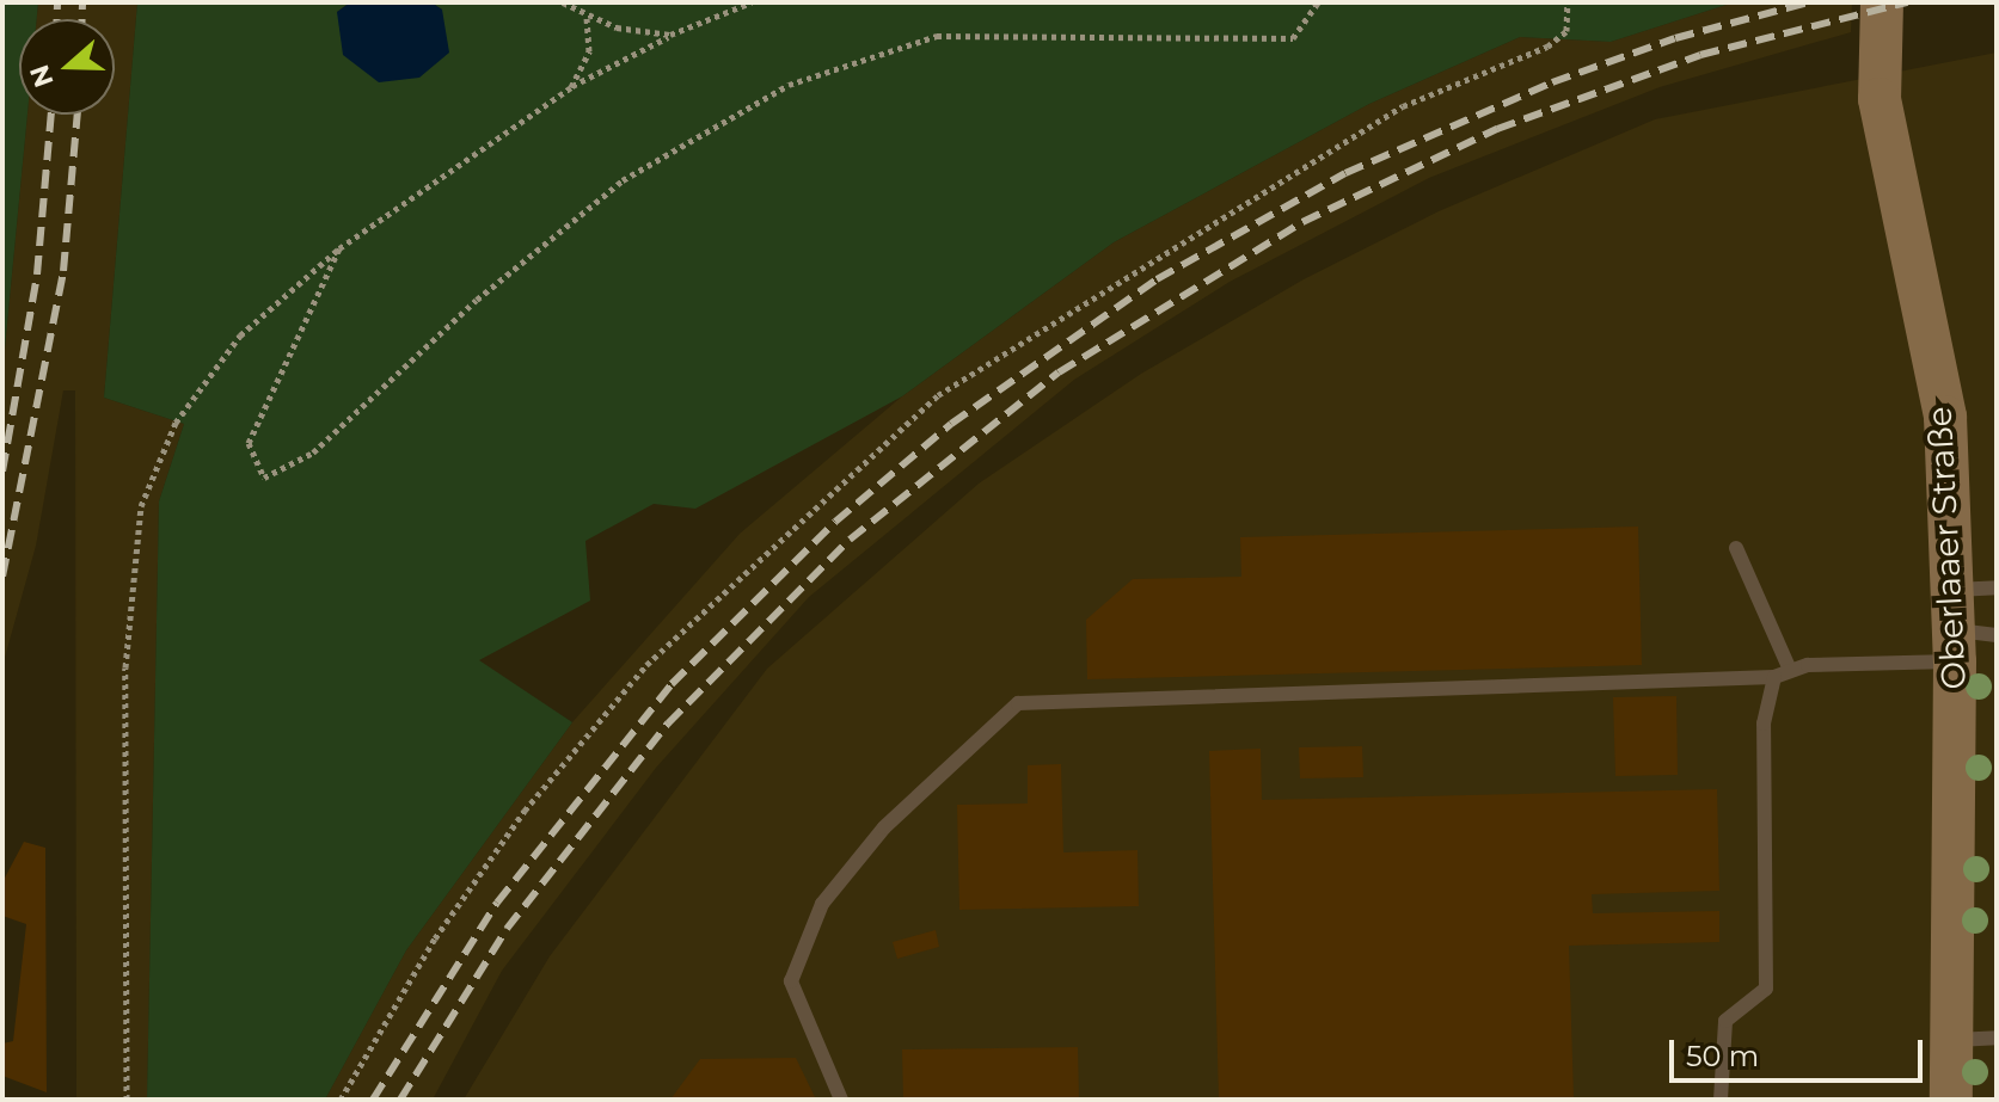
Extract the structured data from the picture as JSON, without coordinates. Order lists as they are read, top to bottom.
{
  "streets": {
    "main road": ["Oberlaaer Straße"]
  },
  "scale_bar": "50 m",
  "north": "left"
}
